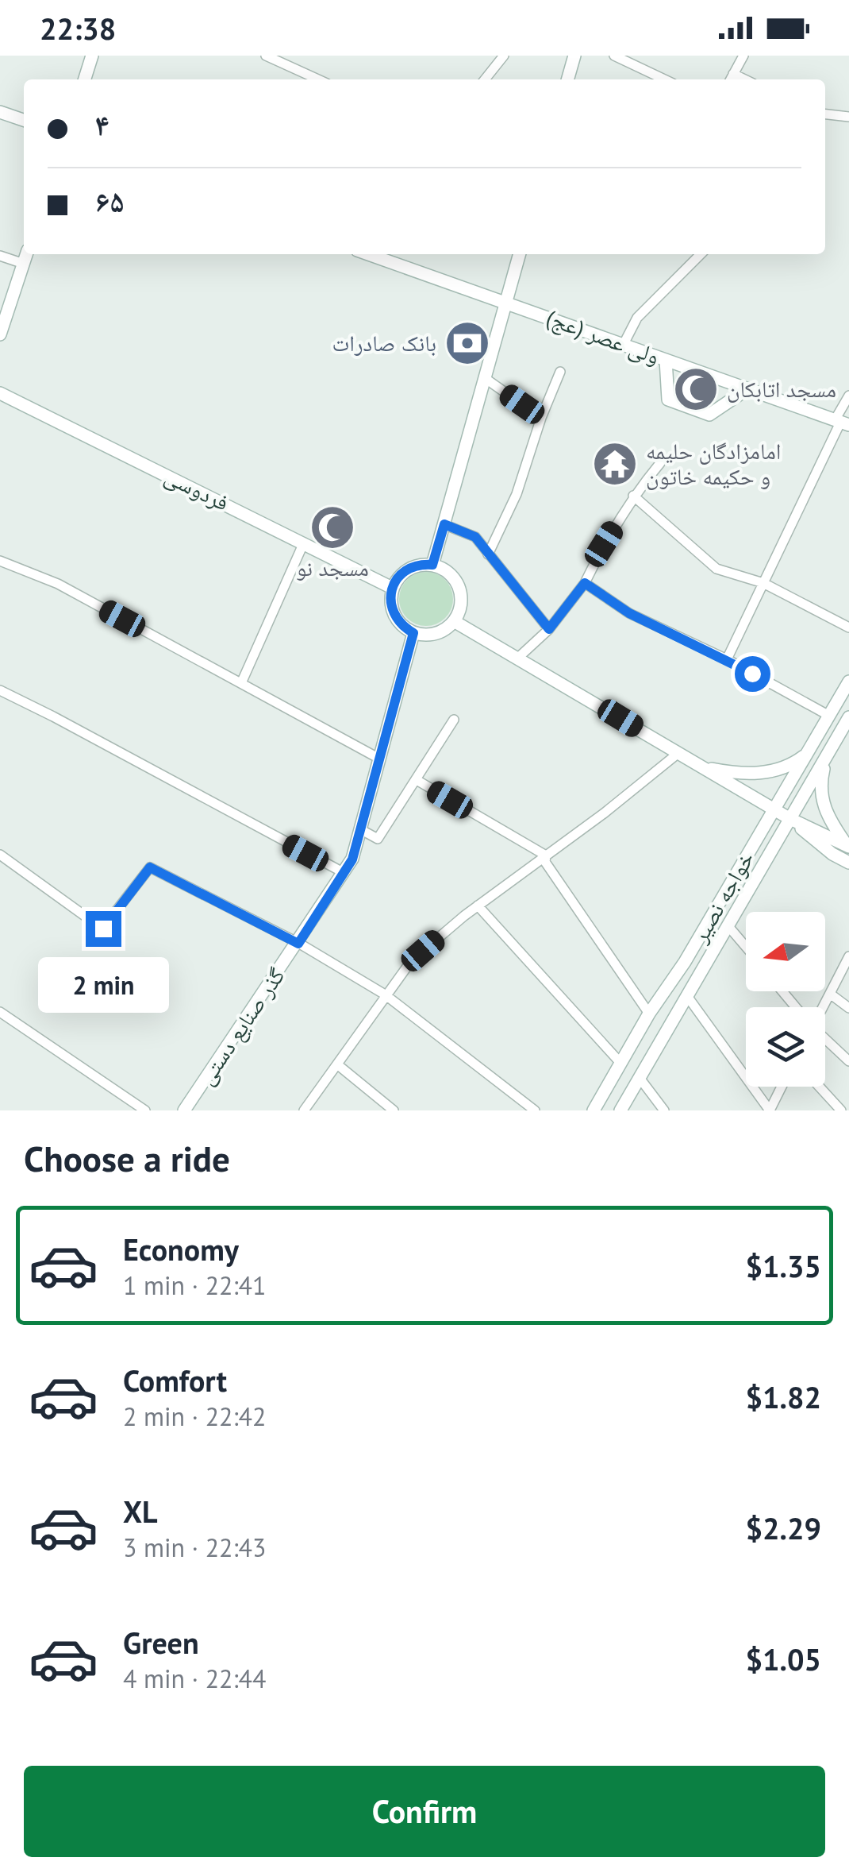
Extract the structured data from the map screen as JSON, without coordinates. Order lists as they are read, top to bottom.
{
  "streets": {
    "main road": [
      "ولی عصر (عج)",
      "فردوسی",
      "خواجه نصیر",
      "گذر صنایع دستی"
    ]
  },
  "crossings": [
    ["فردوسی", "گذر صنایع دستی"]
  ],
  "places": {
    "bank": ["بانک صادرات"],
    "mosque": ["مسجد اتابکان", "مسجد نو"],
    "temple": ["امامزادگان حلیمه و حکیمه خاتون"]
  },
  "north": "left",
  "page": {
    "status": "22:38",
    "banner": ["۴", "۶۵"],
    "bubble": "2 min",
    "heading": "Choose a ride",
    "list": [
      {
        "name": "Economy",
        "note": "1 min · 22:41",
        "value": "$1.35"
      },
      {
        "name": "Comfort",
        "note": "2 min · 22:42",
        "value": "$1.82"
      },
      {
        "name": "XL",
        "note": "3 min · 22:43",
        "value": "$2.29"
      },
      {
        "name": "Green",
        "note": "4 min · 22:44",
        "value": "$1.05"
      }
    ],
    "buttons": "Confirm"
  }
}
